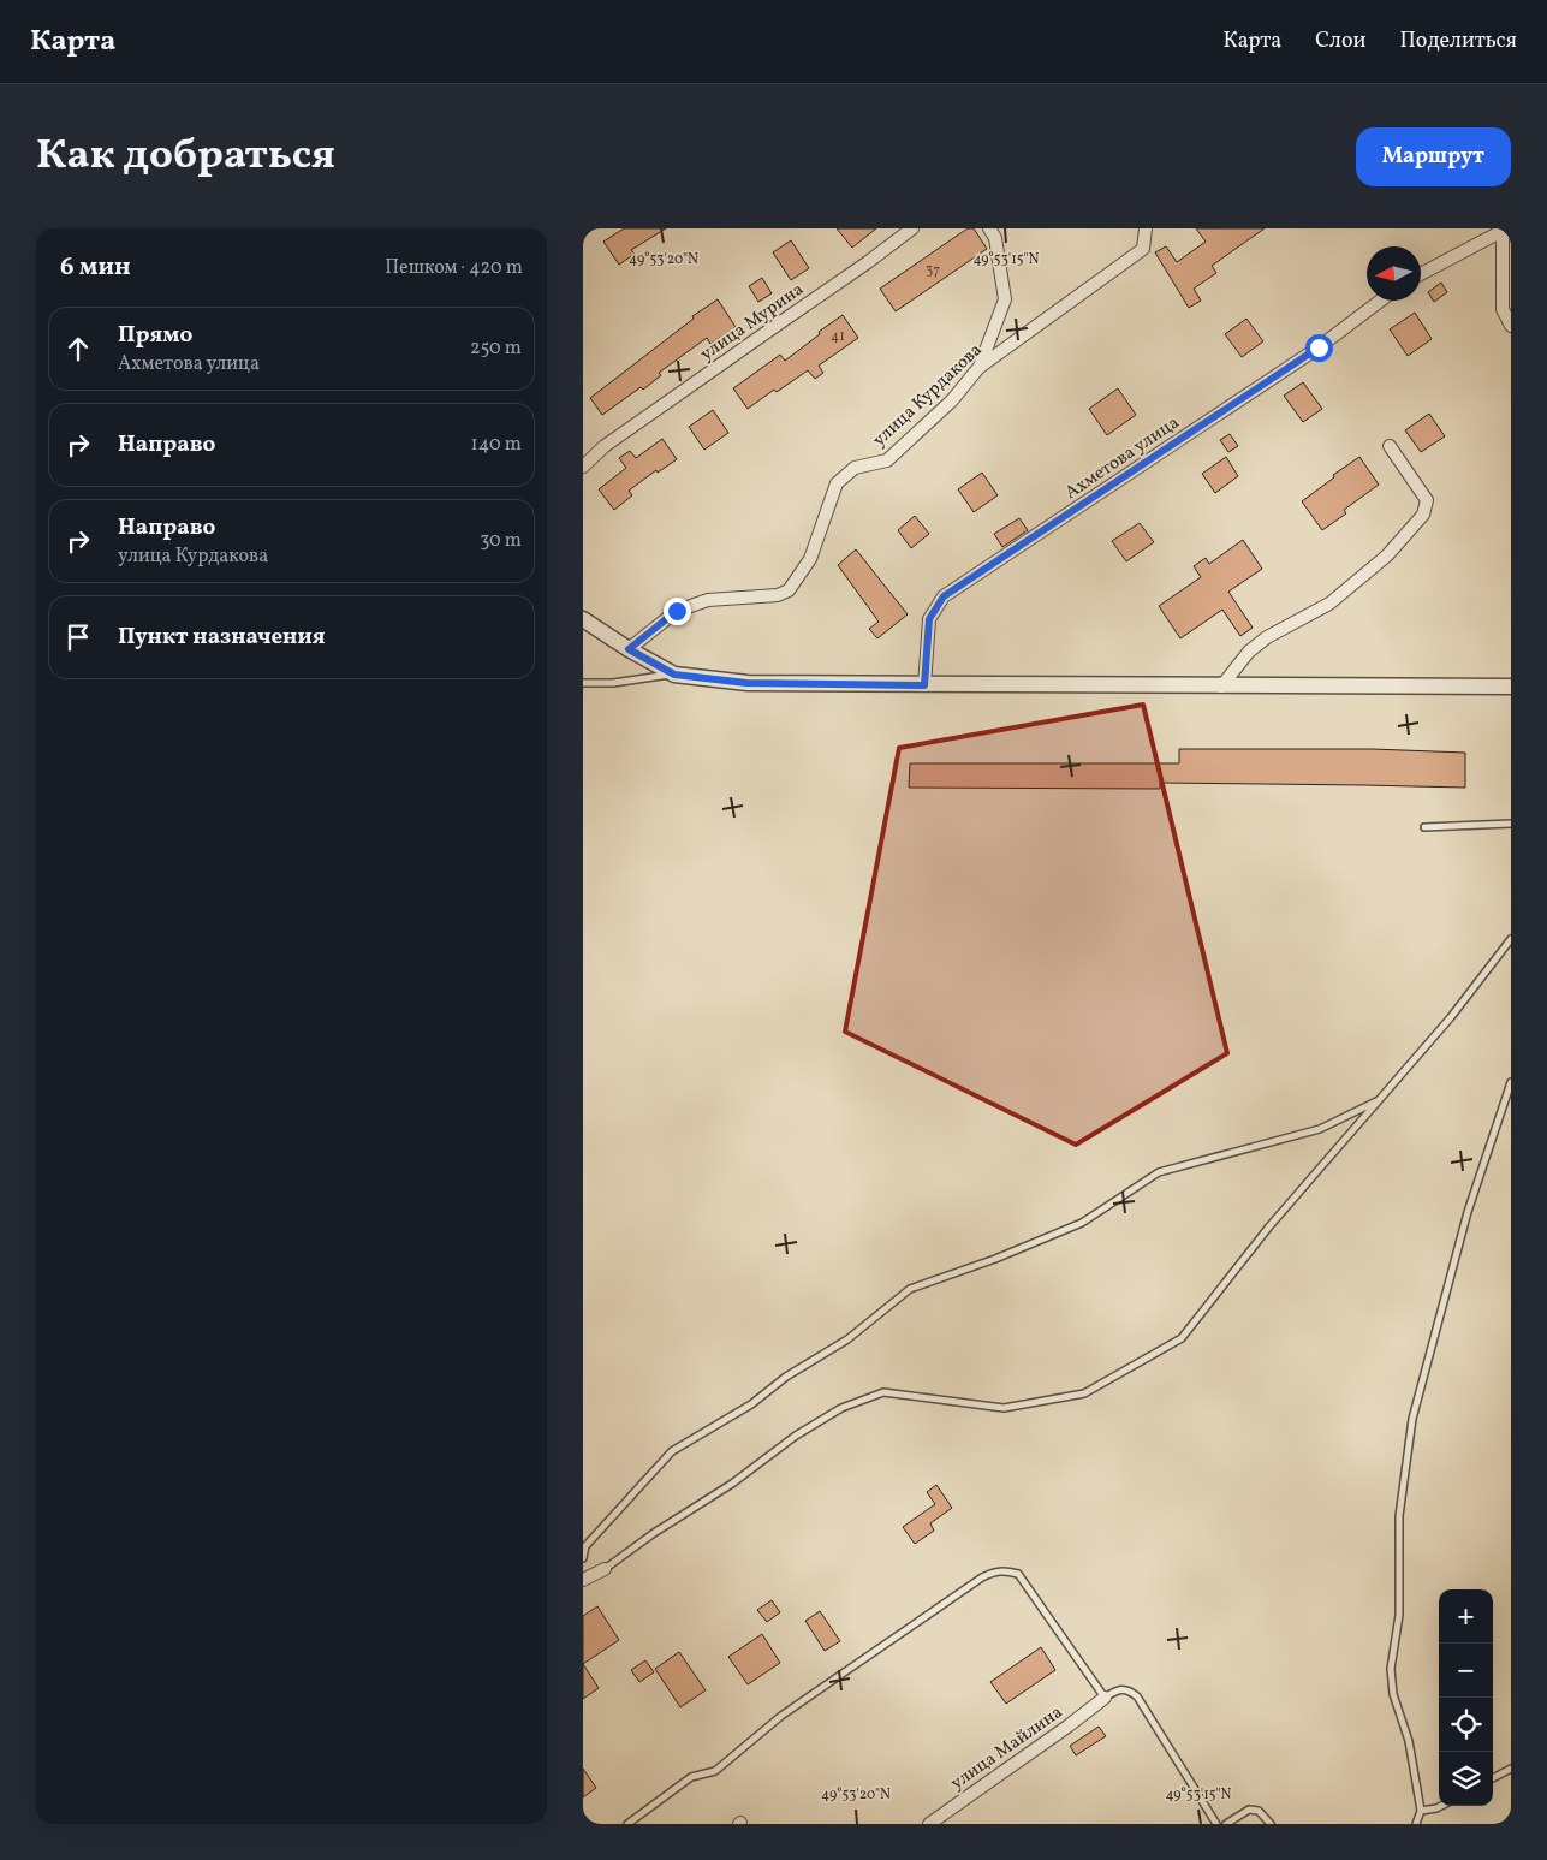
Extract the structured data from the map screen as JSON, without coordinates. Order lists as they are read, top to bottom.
{
  "streets": {
    "street": [
      "улица Мурина",
      "улица Курдакова",
      "Ахметова улица",
      "улица Майлина"
    ]
  },
  "house_numbers": ["37", "41"],
  "north": "left",
  "page": {
    "header": "Карта",
    "nav": ["Карта", "Слои", "Поделиться"],
    "title": "Как добраться",
    "buttons": "Маршрут",
    "heading": ["6 мин", "Пешком · 420 m"],
    "list": [
      ["Прямо", "Ахметова улица", "250 m"],
      ["Направо", "140 m"],
      ["Направо", "улица Курдакова", "30 m"],
      "Пункт назначения"
    ],
    "map_buttons": ["+", "−"]
  },
  "coordinates": ["49°53'20\"N", "49°53'15\"N"]
}
